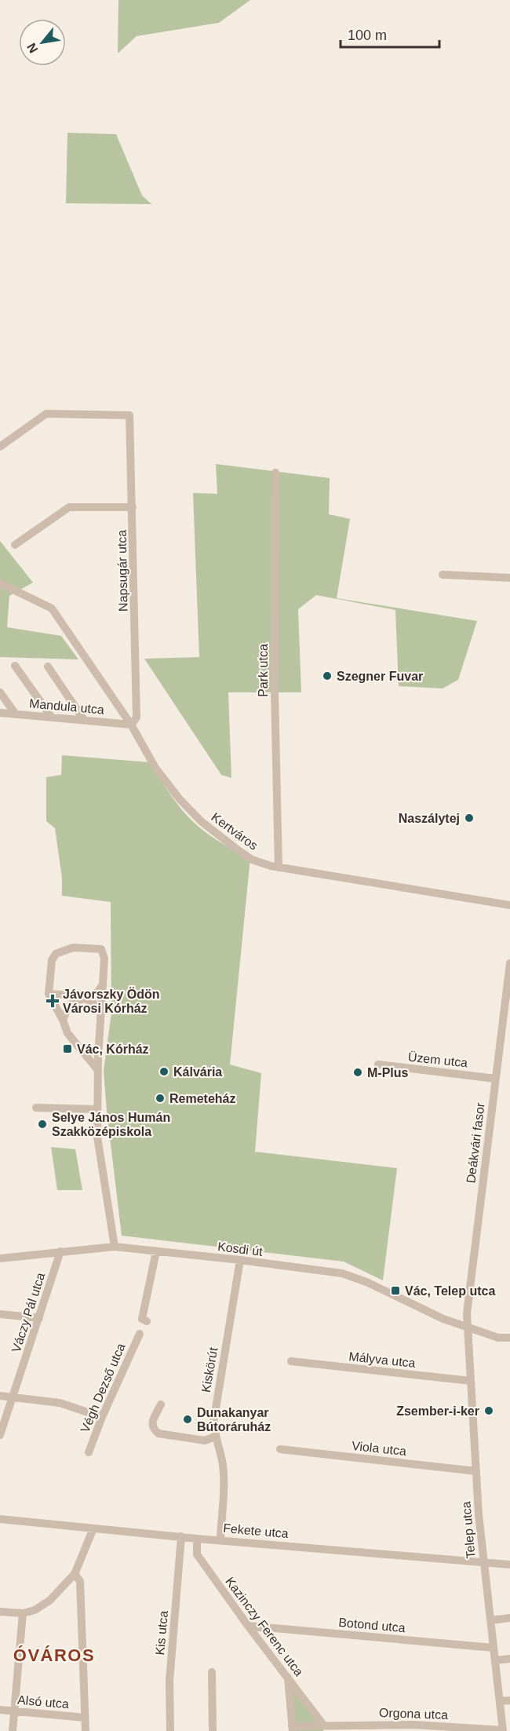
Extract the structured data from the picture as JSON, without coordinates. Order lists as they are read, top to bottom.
{
  "streets": {
    "street": [
      "Napsugár utca",
      "Park utca",
      "Mandula utca",
      "Kertváros",
      "Üzem utca",
      "Deákvári fasor",
      "Kosdi út",
      "Váczy Pál utca",
      "Mályva utca",
      "Kiskörút",
      "Végh Dezső utca",
      "Viola utca",
      "Telep utca",
      "Fekete utca",
      "Botond utca",
      "Kazinczy Ferenc utca",
      "Kis utca",
      "Alsó utca",
      "Orgona utca"
    ]
  },
  "crossings": [
    ["Napsugár utca", "Mandula utca"],
    ["Napsugár utca", "Kertváros"],
    ["Park utca", "Kertváros"],
    ["Mandula utca", "Kertváros"],
    ["Üzem utca", "Deákvári fasor"],
    ["Deákvári fasor", "Kosdi út"],
    ["Deákvári fasor", "Telep utca"],
    ["Kosdi út", "Váczy Pál utca"],
    ["Kosdi út", "Kiskörút"],
    ["Kosdi út", "Telep utca"],
    ["Mályva utca", "Telep utca"],
    ["Kiskörút", "Fekete utca"],
    ["Viola utca", "Telep utca"],
    ["Telep utca", "Fekete utca"],
    ["Telep utca", "Botond utca"],
    ["Telep utca", "Orgona utca"],
    ["Fekete utca", "Kazinczy Ferenc utca"],
    ["Fekete utca", "Kis utca"],
    ["Botond utca", "Kazinczy Ferenc utca"],
    ["Kazinczy Ferenc utca", "Orgona utca"]
  ],
  "districts": ["ÓVÁROS"],
  "places": {
    "other": [
      "Szegner Fuvar",
      "Naszálytej",
      "Kálvária",
      "M-Plus",
      "Remeteház",
      "Selye János Humán Szakközépiskola",
      "Zsember-i-ker",
      "Dunakanyar Bútoráruház"
    ],
    "health": ["Jávorszky Ödön Városi Kórház"],
    "transit": ["Vác, Kórház", "Vác, Telep utca"]
  },
  "scale_bar": "100 m",
  "north": "bottom left"
}
